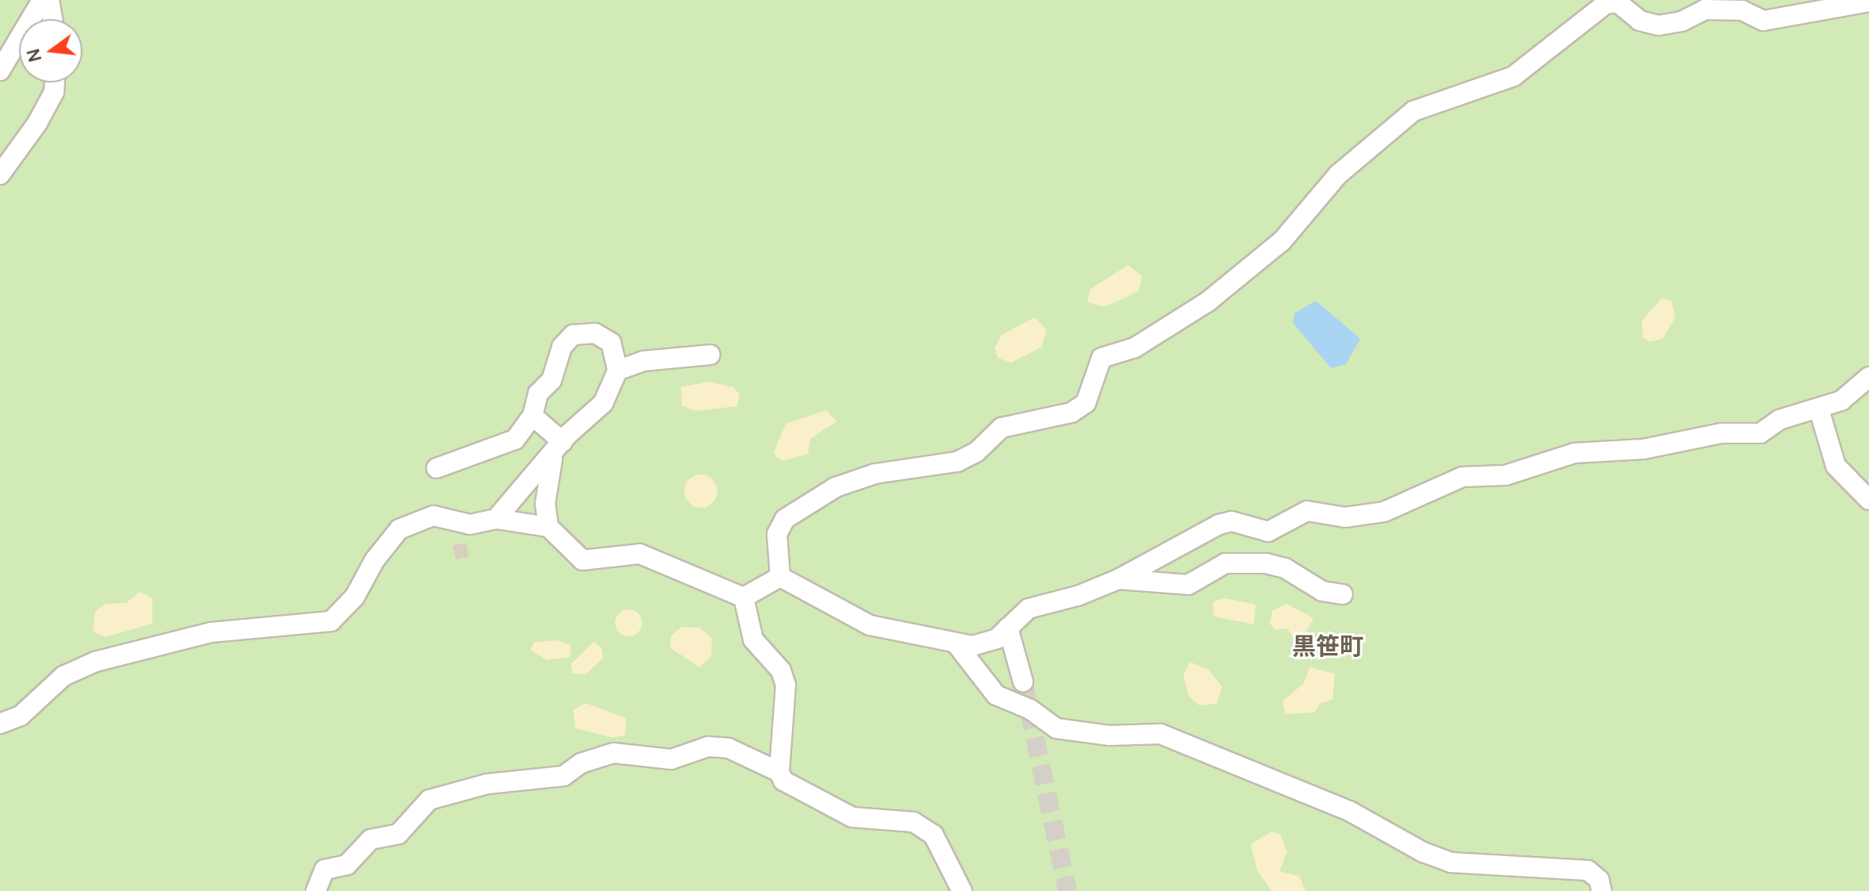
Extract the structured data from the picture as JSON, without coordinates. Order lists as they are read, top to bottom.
{
  "districts": ["黒笹町"],
  "north": "left"
}
